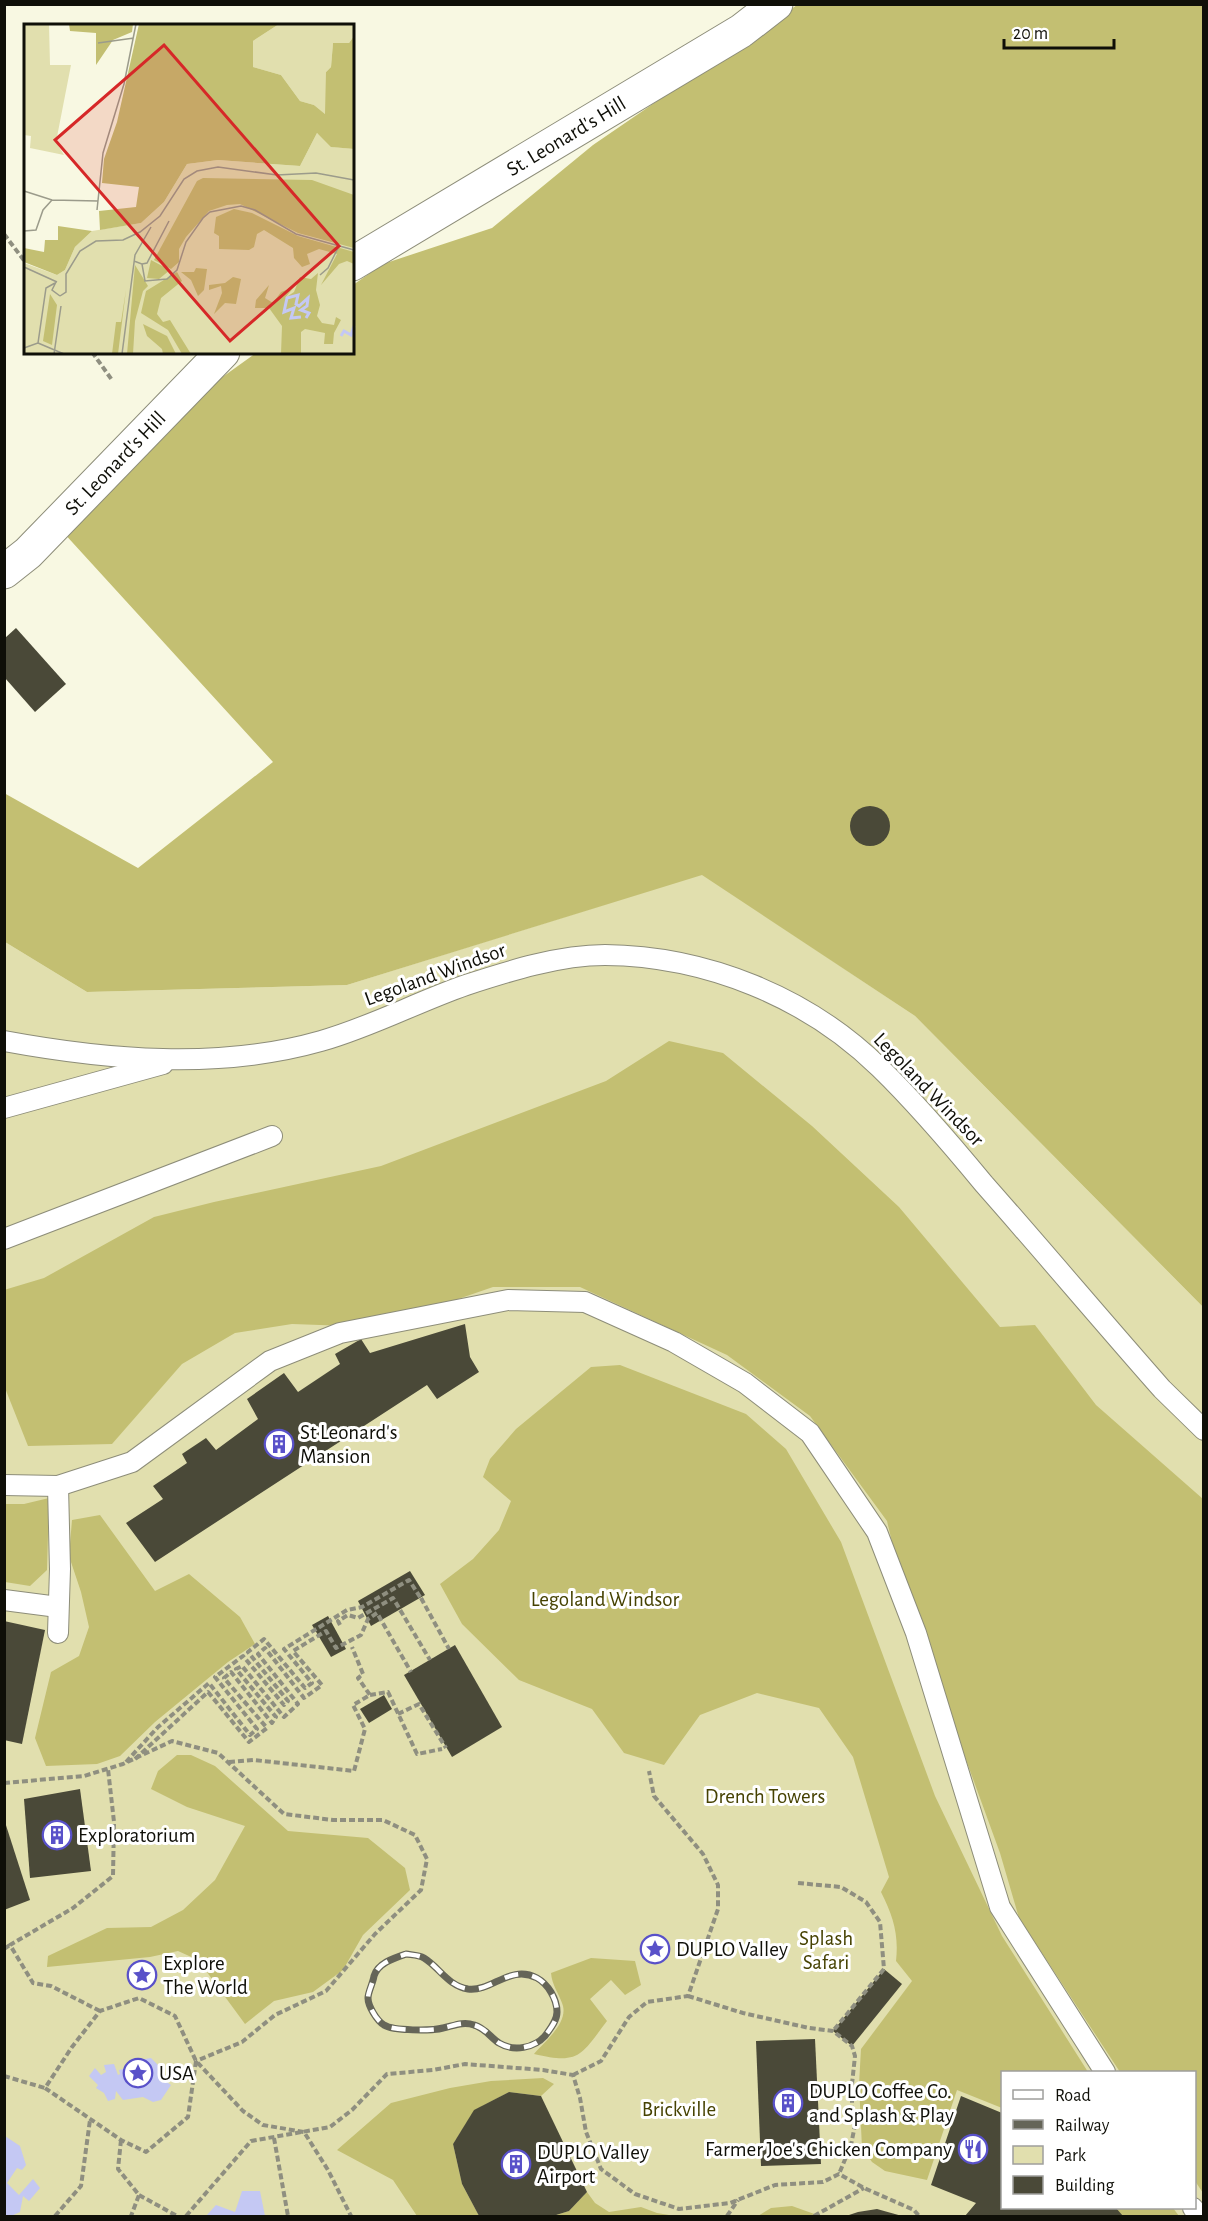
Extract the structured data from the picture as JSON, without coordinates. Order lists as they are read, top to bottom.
{
  "streets": {
    "street": ["St. Leonard's Hill"],
    "lane": ["Legoland Windsor"]
  },
  "parks": [
    "Legoland Windsor",
    "Drench Towers",
    "Splash Safari",
    "Brickville"
  ],
  "places": {
    "building": [
      "St Leonard's Mansion",
      "Exploratorium",
      "DUPLO Coffee Co. and Splash & Play",
      "DUPLO Valley Airport"
    ],
    "place": ["DUPLO Valley", "Explore The World", "USA"],
    "restaurant": ["Farmer Joe's Chicken Company"]
  },
  "legend": [
    "Road",
    "Railway",
    "Park",
    "Building"
  ],
  "scale_bar": "20 m"
}
